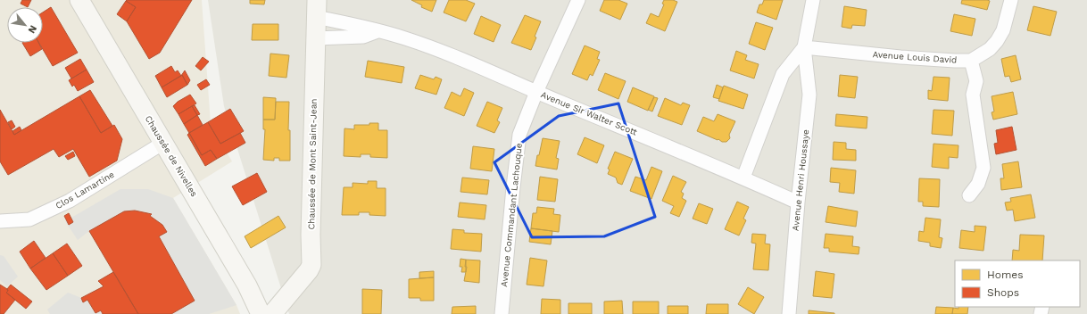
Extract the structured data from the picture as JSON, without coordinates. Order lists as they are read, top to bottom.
{
  "streets": {
    "main road": ["Chaussée de Nivelles", "Chaussée de Mont Saint-Jean"],
    "street": [
      "Avenue Louis David",
      "Avenue Sir Walter Scott",
      "Avenue Henri Houssaye",
      "Clos Lamartine",
      "Avenue Commandant Lachouque"
    ]
  },
  "crossings": [
    ["Avenue Louis David", "Avenue Henri Houssaye"],
    ["Avenue Sir Walter Scott", "Chaussée de Mont Saint-Jean"],
    ["Avenue Sir Walter Scott", "Avenue Henri Houssaye"],
    ["Avenue Sir Walter Scott", "Avenue Commandant Lachouque"],
    ["Chaussée de Nivelles", "Clos Lamartine"]
  ],
  "legend": ["Homes", "Shops"],
  "north": "bottom right"
}
